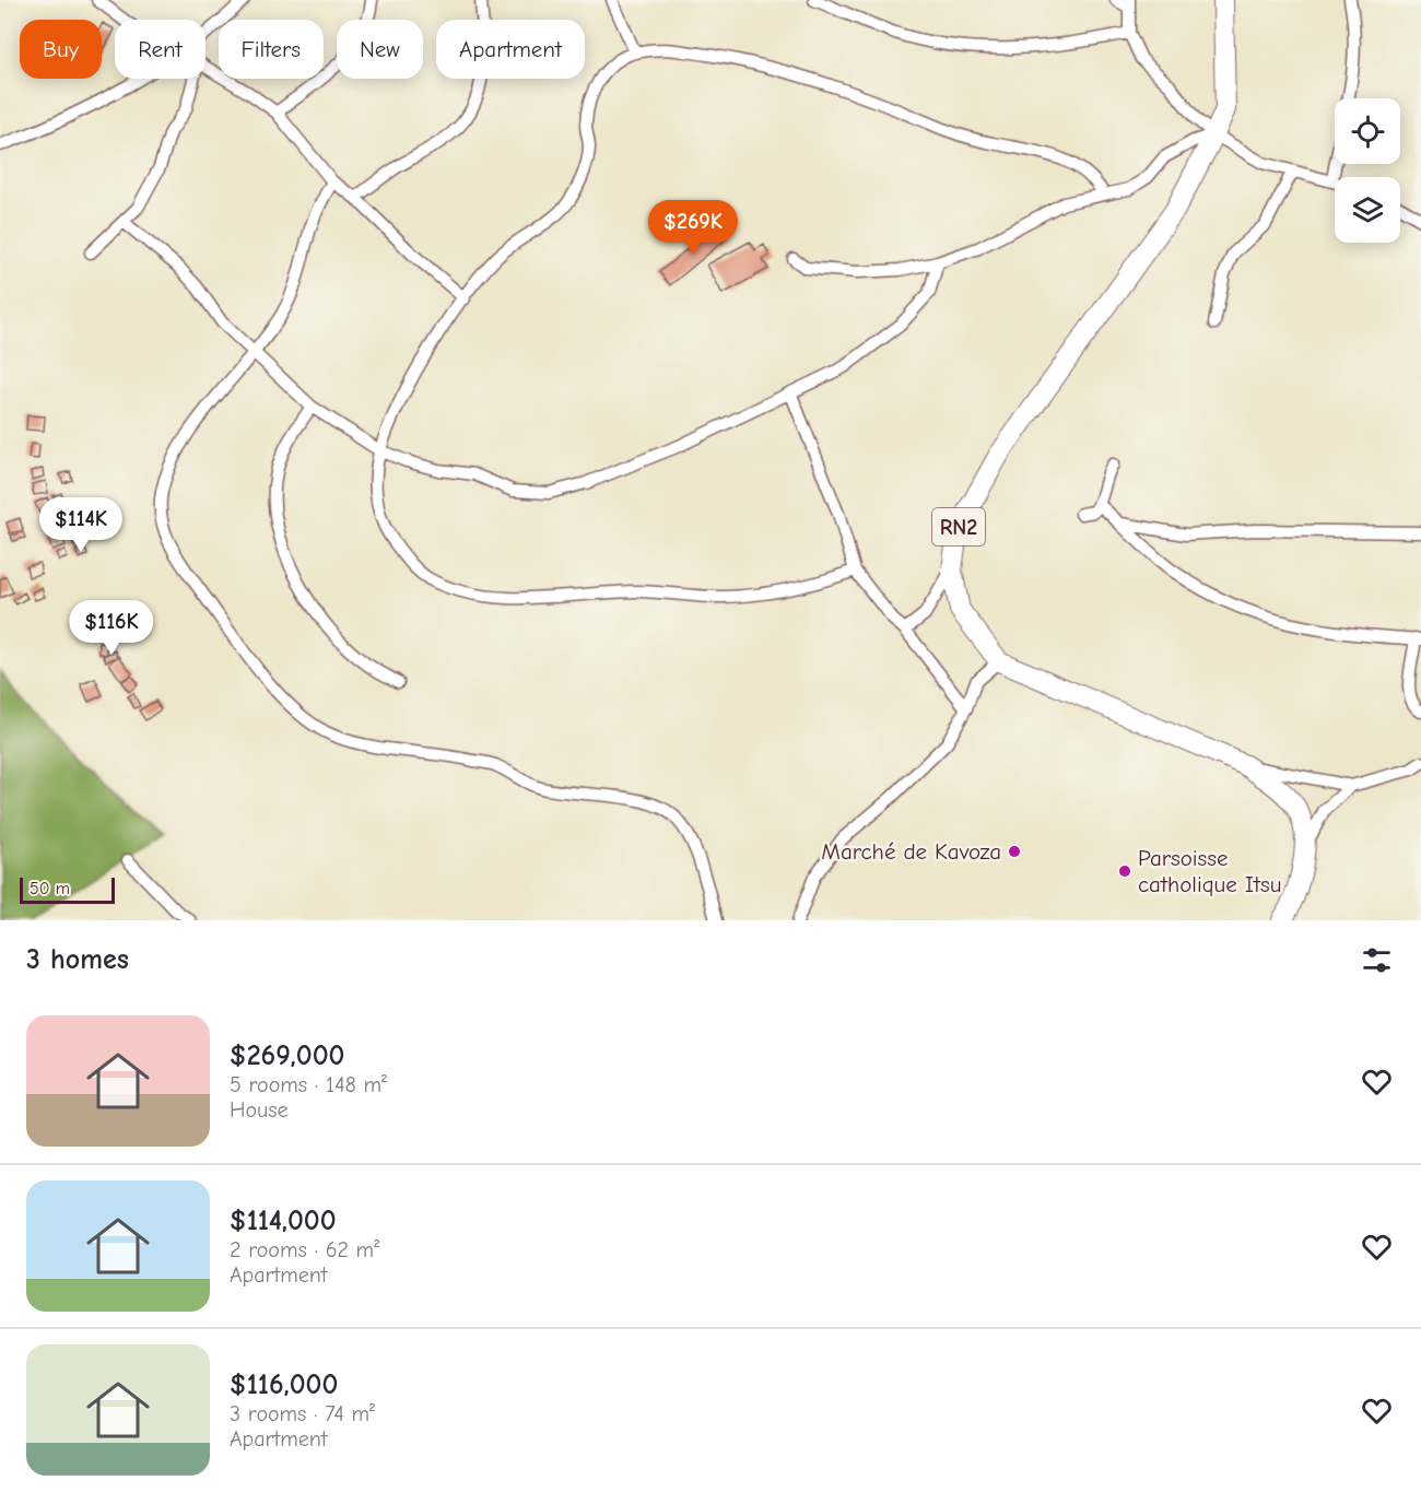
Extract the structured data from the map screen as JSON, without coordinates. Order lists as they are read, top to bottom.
{
  "streets": {
    "highway": ["RN2"]
  },
  "places": ["Marché de Kavoza", "Parsoisse catholique Itsu"],
  "scale_bar": "50 m",
  "page": {
    "chip": [
      "Buy",
      "Rent",
      "Filters",
      "New",
      "Apartment"
    ],
    "price": ["$269K", "$114K", "$116K"],
    "scale": "50 m",
    "heading": "3 homes",
    "list": [
      {
        "name": "$269,000",
        "note": "5 rooms · 148 m² · House"
      },
      {
        "name": "$114,000",
        "note": "2 rooms · 62 m² · Apartment"
      },
      {
        "name": "$116,000",
        "note": "3 rooms · 74 m² · Apartment"
      }
    ]
  }
}
